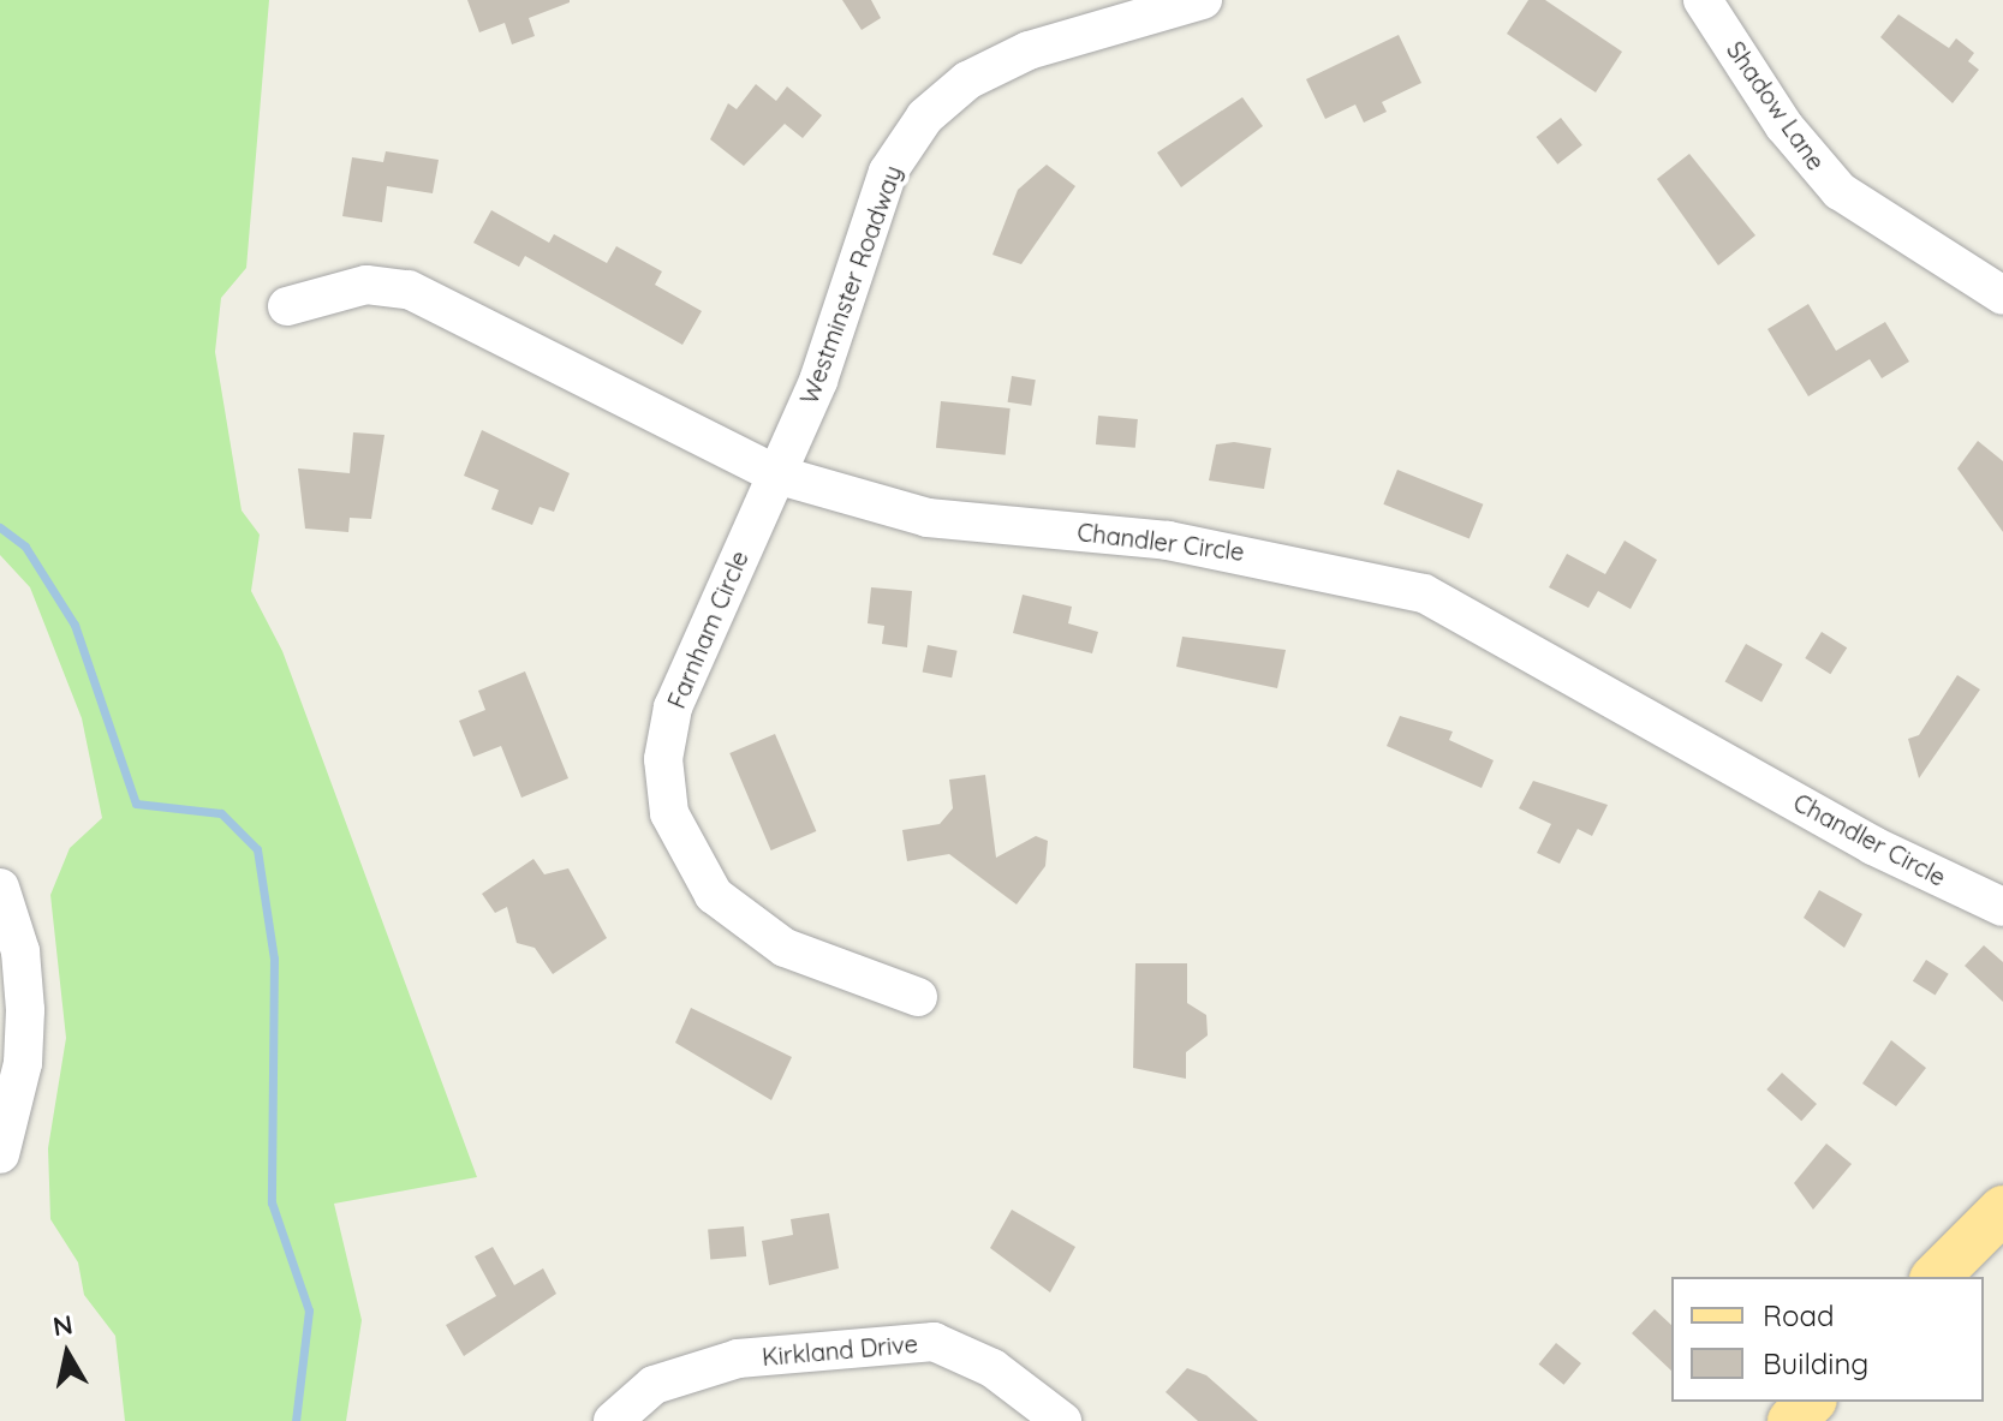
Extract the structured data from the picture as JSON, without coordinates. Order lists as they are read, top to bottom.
{
  "streets": {
    "street": [
      "Shadow Lane",
      "Westminster Roadway",
      "Chandler Circle",
      "Farnham Circle",
      "Kirkland Drive"
    ]
  },
  "crossings": [
    ["Westminster Roadway", "Chandler Circle"],
    ["Westminster Roadway", "Farnham Circle"],
    ["Chandler Circle", "Farnham Circle"]
  ],
  "legend": ["Road", "Building"],
  "north": "top"
}
